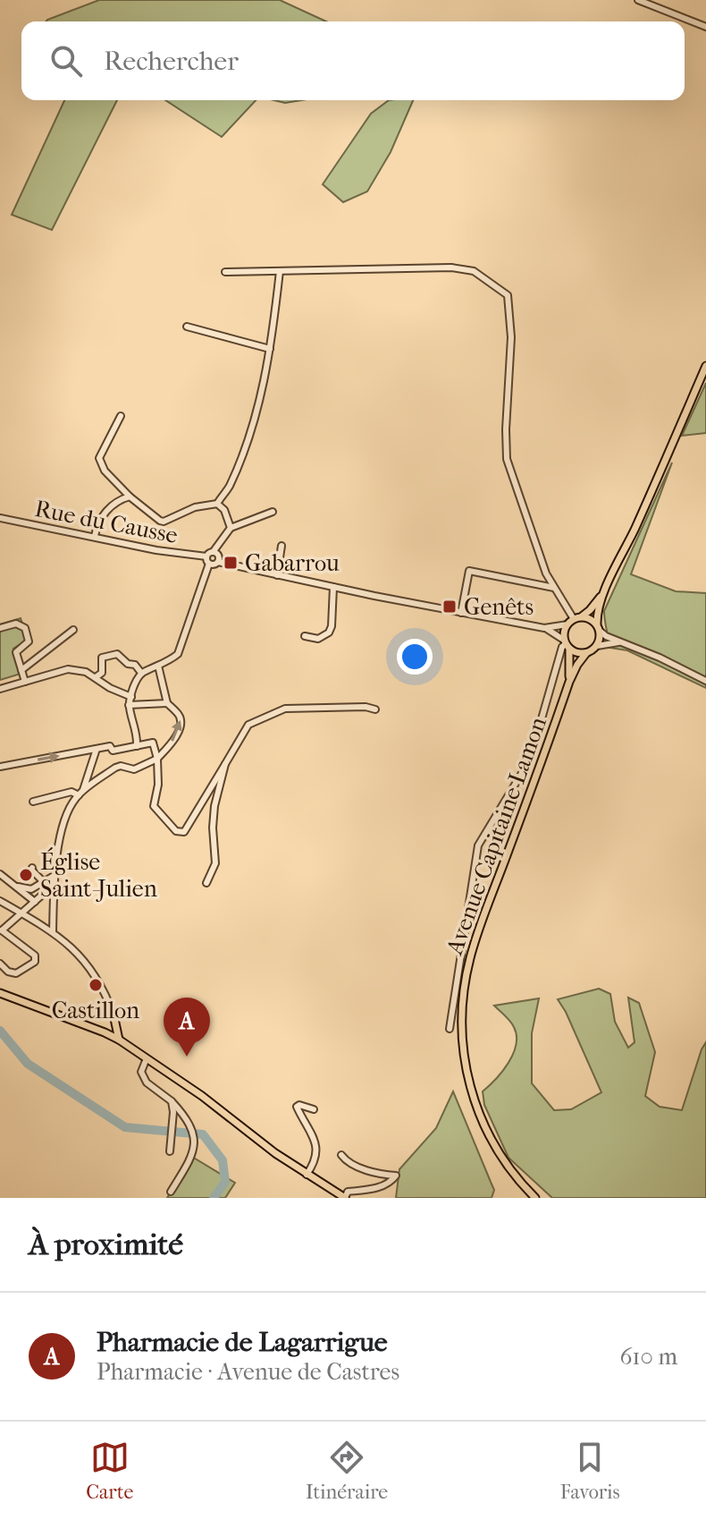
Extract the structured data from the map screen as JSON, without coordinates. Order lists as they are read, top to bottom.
{
  "streets": {
    "main road": ["Avenue Capitaine Lamon"],
    "street": ["Rue du Causse"]
  },
  "places": {
    "transit": ["Gabarrou", "Genêts"],
    "other": ["Église Saint-Julien", "Castillon"]
  },
  "page": {
    "search": "Rechercher",
    "pins": "A",
    "heading": "À proximité",
    "list": [
      {
        "mark": "A",
        "name": "Pharmacie de Lagarrigue",
        "note": "Pharmacie · Avenue de Castres",
        "value": "610 m"
      }
    ],
    "nav": ["Carte", "Itinéraire", "Favoris"]
  }
}
